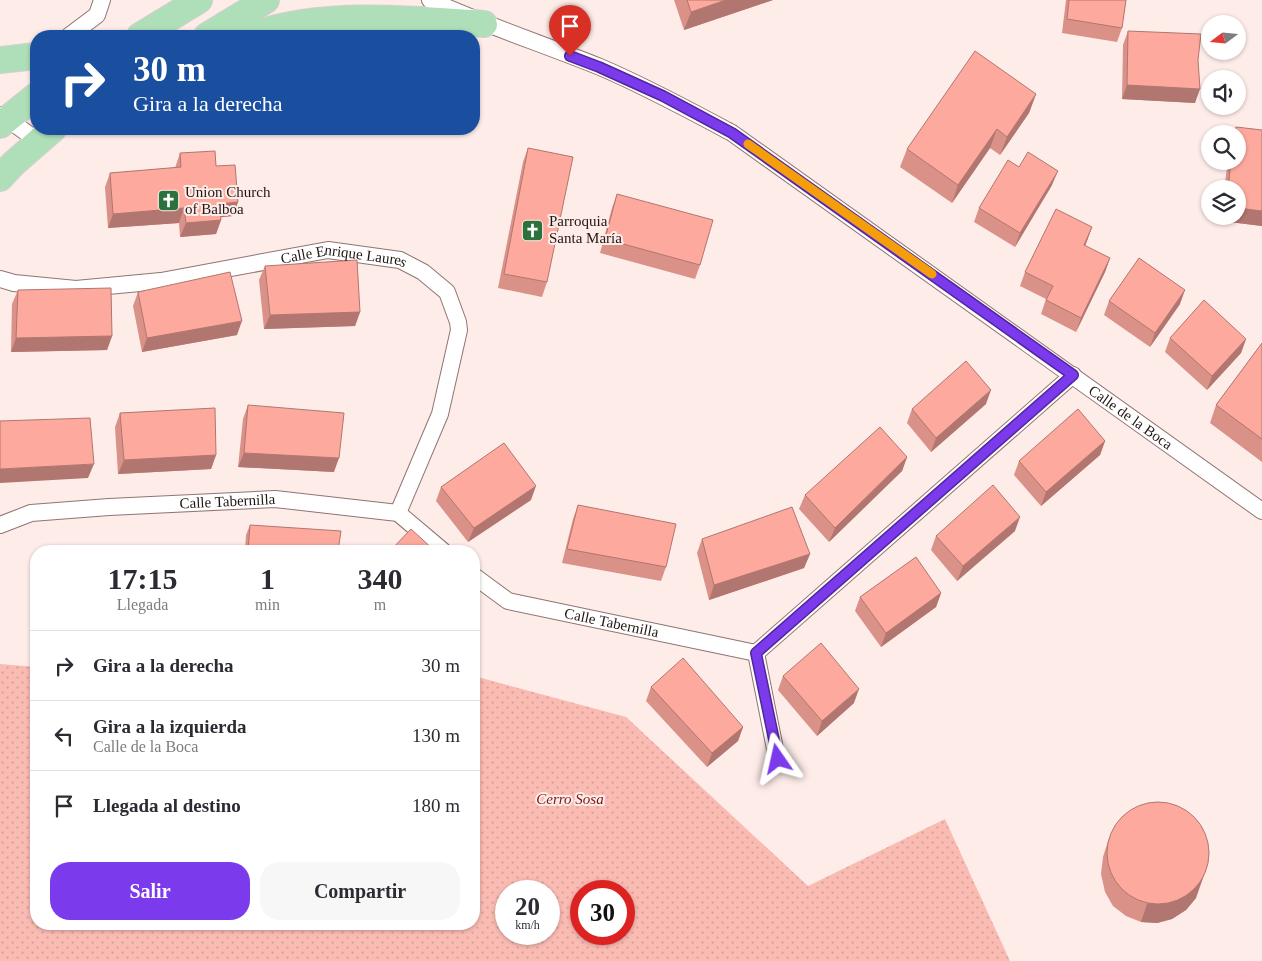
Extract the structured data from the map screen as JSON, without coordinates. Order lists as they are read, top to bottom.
{
  "streets": {
    "street": ["Calle Enrique Laures", "Calle de la Boca", "Calle Tabernilla"]
  },
  "crossings": [
    ["Calle Enrique Laures", "Calle Tabernilla"]
  ],
  "parks": ["Cerro Sosa"],
  "places": {
    "church": ["Union Church of Balboa", "Parroquia Santa María"]
  },
  "north": "left",
  "page": {
    "turn": ["30 m", "Gira a la derecha"],
    "eta": [
      "17:15",
      "Llegada",
      "1",
      "min",
      "340",
      "m"
    ],
    "list": [
      {
        "name": "Gira a la derecha",
        "value": "30 m"
      },
      {
        "name": "Gira a la izquierda",
        "note": "Calle de la Boca",
        "value": "130 m"
      },
      {
        "name": "Llegada al destino",
        "value": "180 m"
      }
    ],
    "buttons": ["Salir", "Compartir"],
    "speed": "20 km/h",
    "limit": "30"
  }
}
